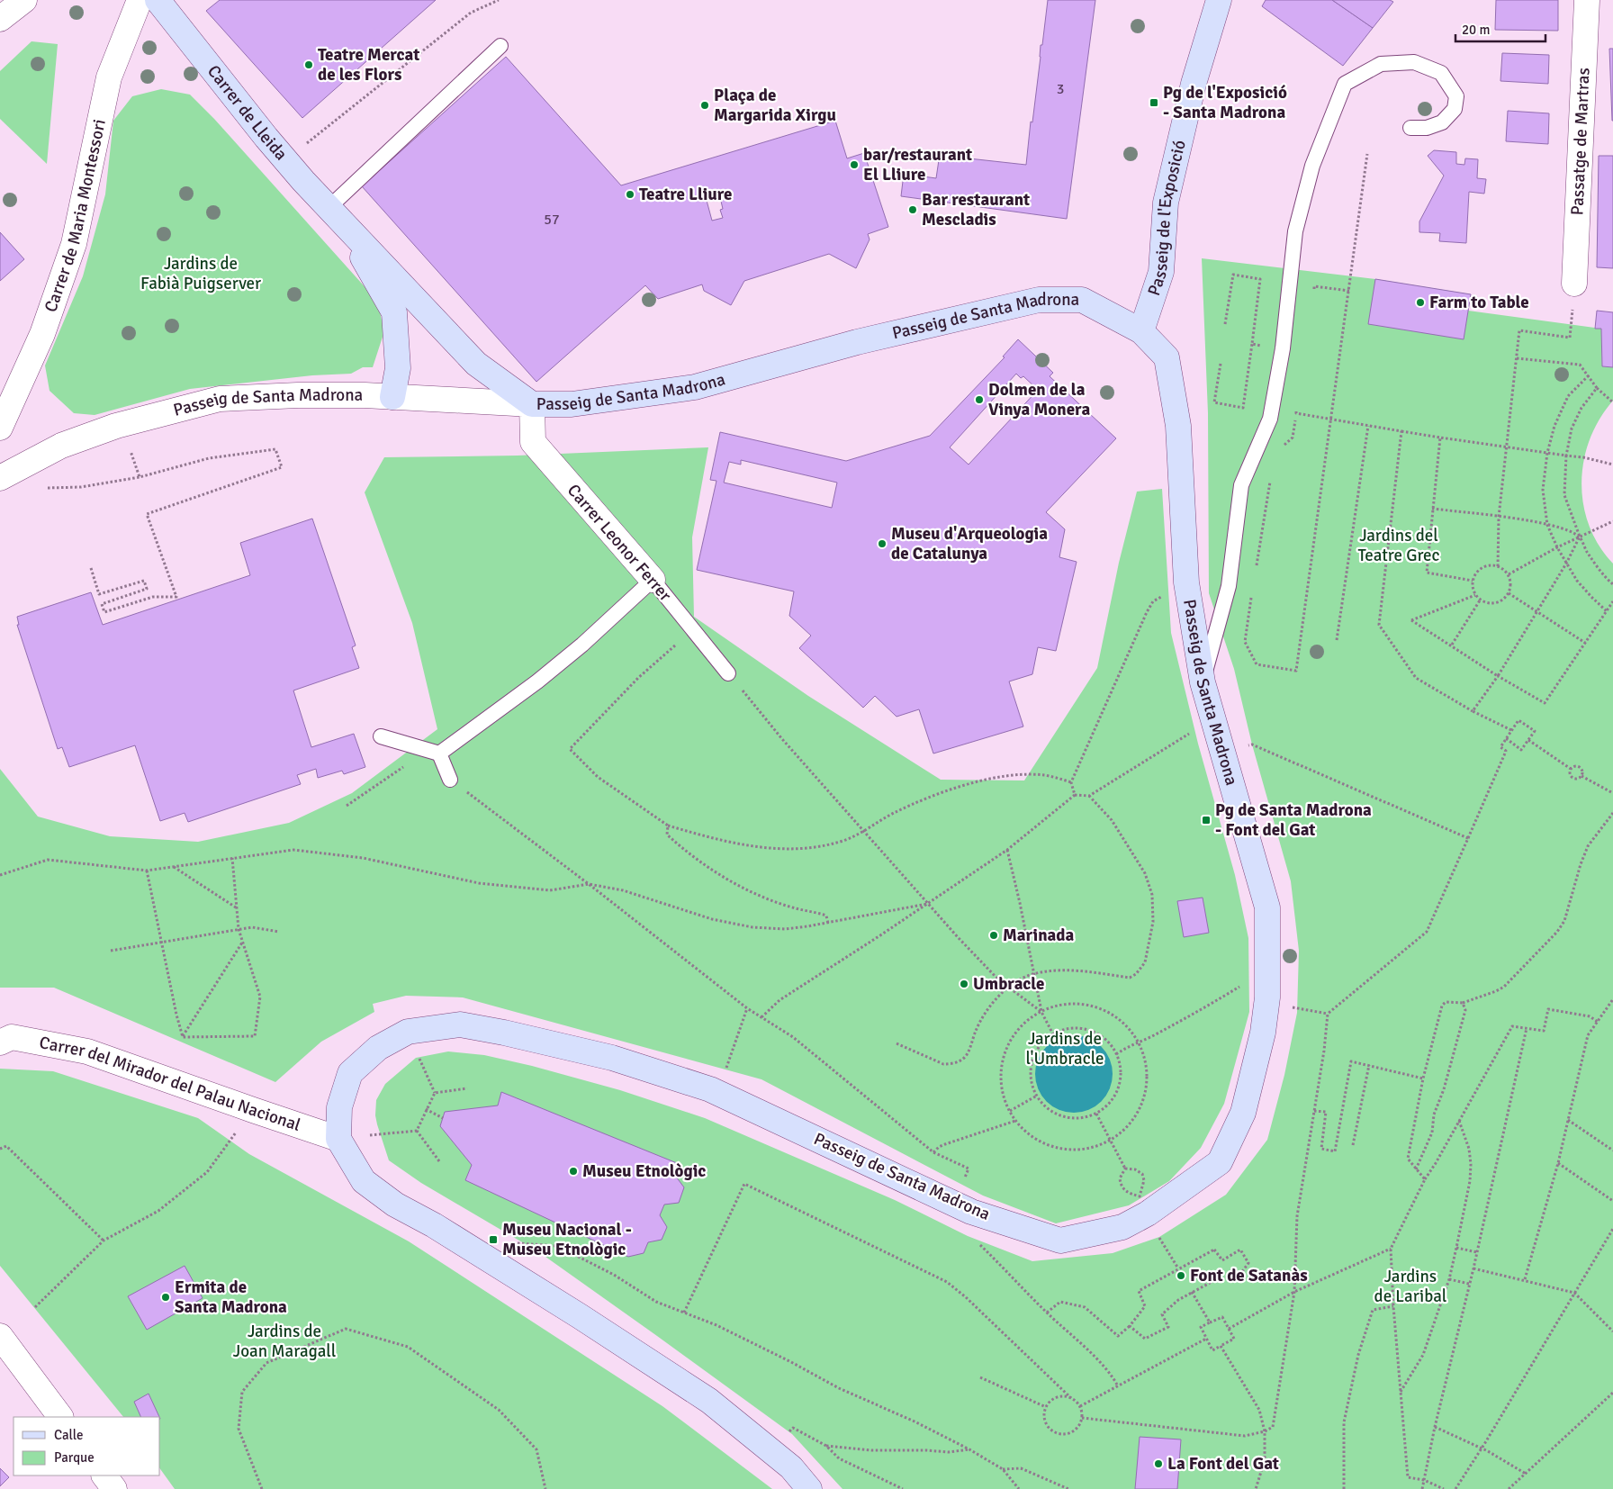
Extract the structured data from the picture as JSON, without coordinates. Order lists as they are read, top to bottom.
{
  "streets": {
    "street": [
      "Carrer de Lleida",
      "Passatge de Martras",
      "Carrer de Maria Montessori",
      "Passeig de l'Exposició",
      "Passeig de Santa Madrona",
      "Carrer Leonor Ferrer",
      "Carrer del Mirador del Palau Nacional"
    ]
  },
  "crossings": [
    ["Carrer de Lleida", "Passeig de Santa Madrona"],
    ["Carrer de Lleida", "Carrer Leonor Ferrer"],
    ["Passeig de l'Exposició", "Passeig de Santa Madrona"],
    ["Passeig de Santa Madrona", "Carrer Leonor Ferrer"],
    ["Passeig de Santa Madrona", "Carrer del Mirador del Palau Nacional"]
  ],
  "parks": [
    "Jardins de Fabià Puigserver",
    "Jardins del Teatre Grec",
    "Jardins de l'Umbracle",
    "Jardins de Laribal",
    "Jardins de Joan Maragall"
  ],
  "places": {
    "other": [
      "Teatre Mercat de les Flors",
      "Plaça de Margarida Xirgu",
      "bar/restaurant El Lliure",
      "Teatre Lliure",
      "Bar restaurant Mescladis",
      "Farm to Table",
      "Dolmen de la Vinya Monera",
      "Museu d'Arqueologia de Catalunya",
      "Marinada",
      "Umbracle",
      "Museu Etnològic",
      "Font de Satanàs",
      "Ermita de Santa Madrona",
      "La Font del Gat"
    ],
    "transit": ["Pg de l'Exposició - Santa Madrona", "Pg de Santa Madrona - Font del Gat", "Museu Nacional - Museu Etnològic"]
  },
  "house_numbers": ["3", "57"],
  "legend": ["Calle", "Parque"],
  "scale_bar": "20 m"
}
